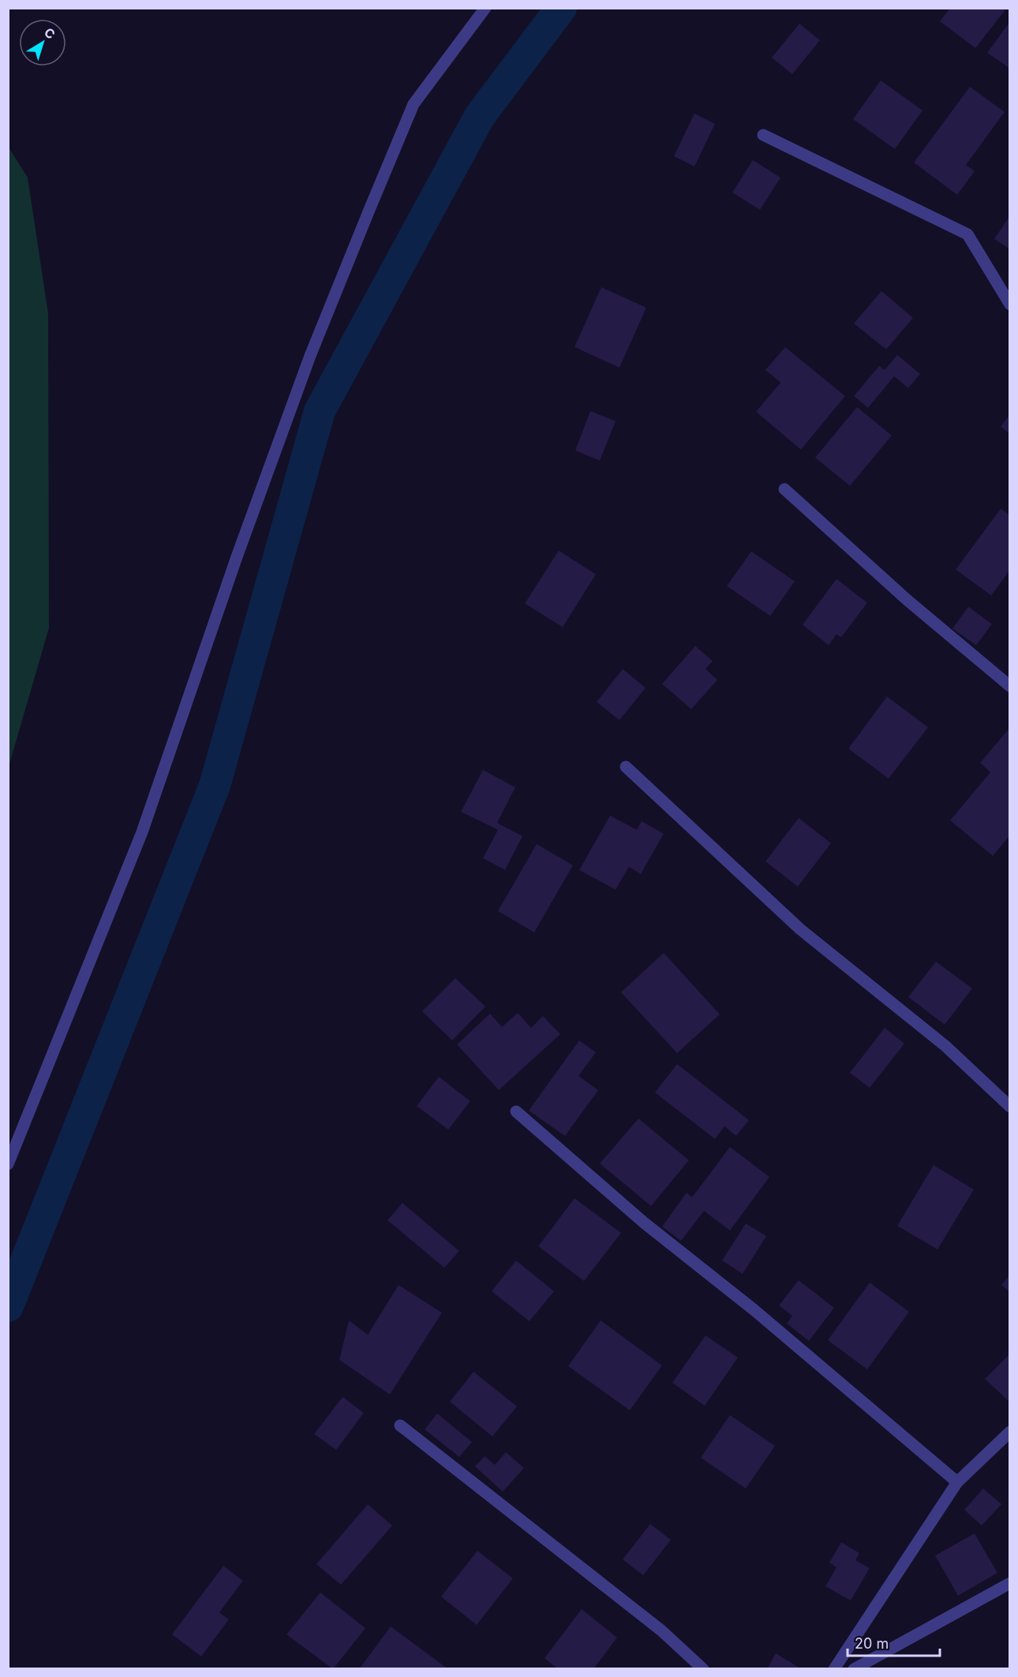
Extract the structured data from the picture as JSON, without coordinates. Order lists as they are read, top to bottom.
{
  "scale_bar": "20 m",
  "north": "top right"
}
